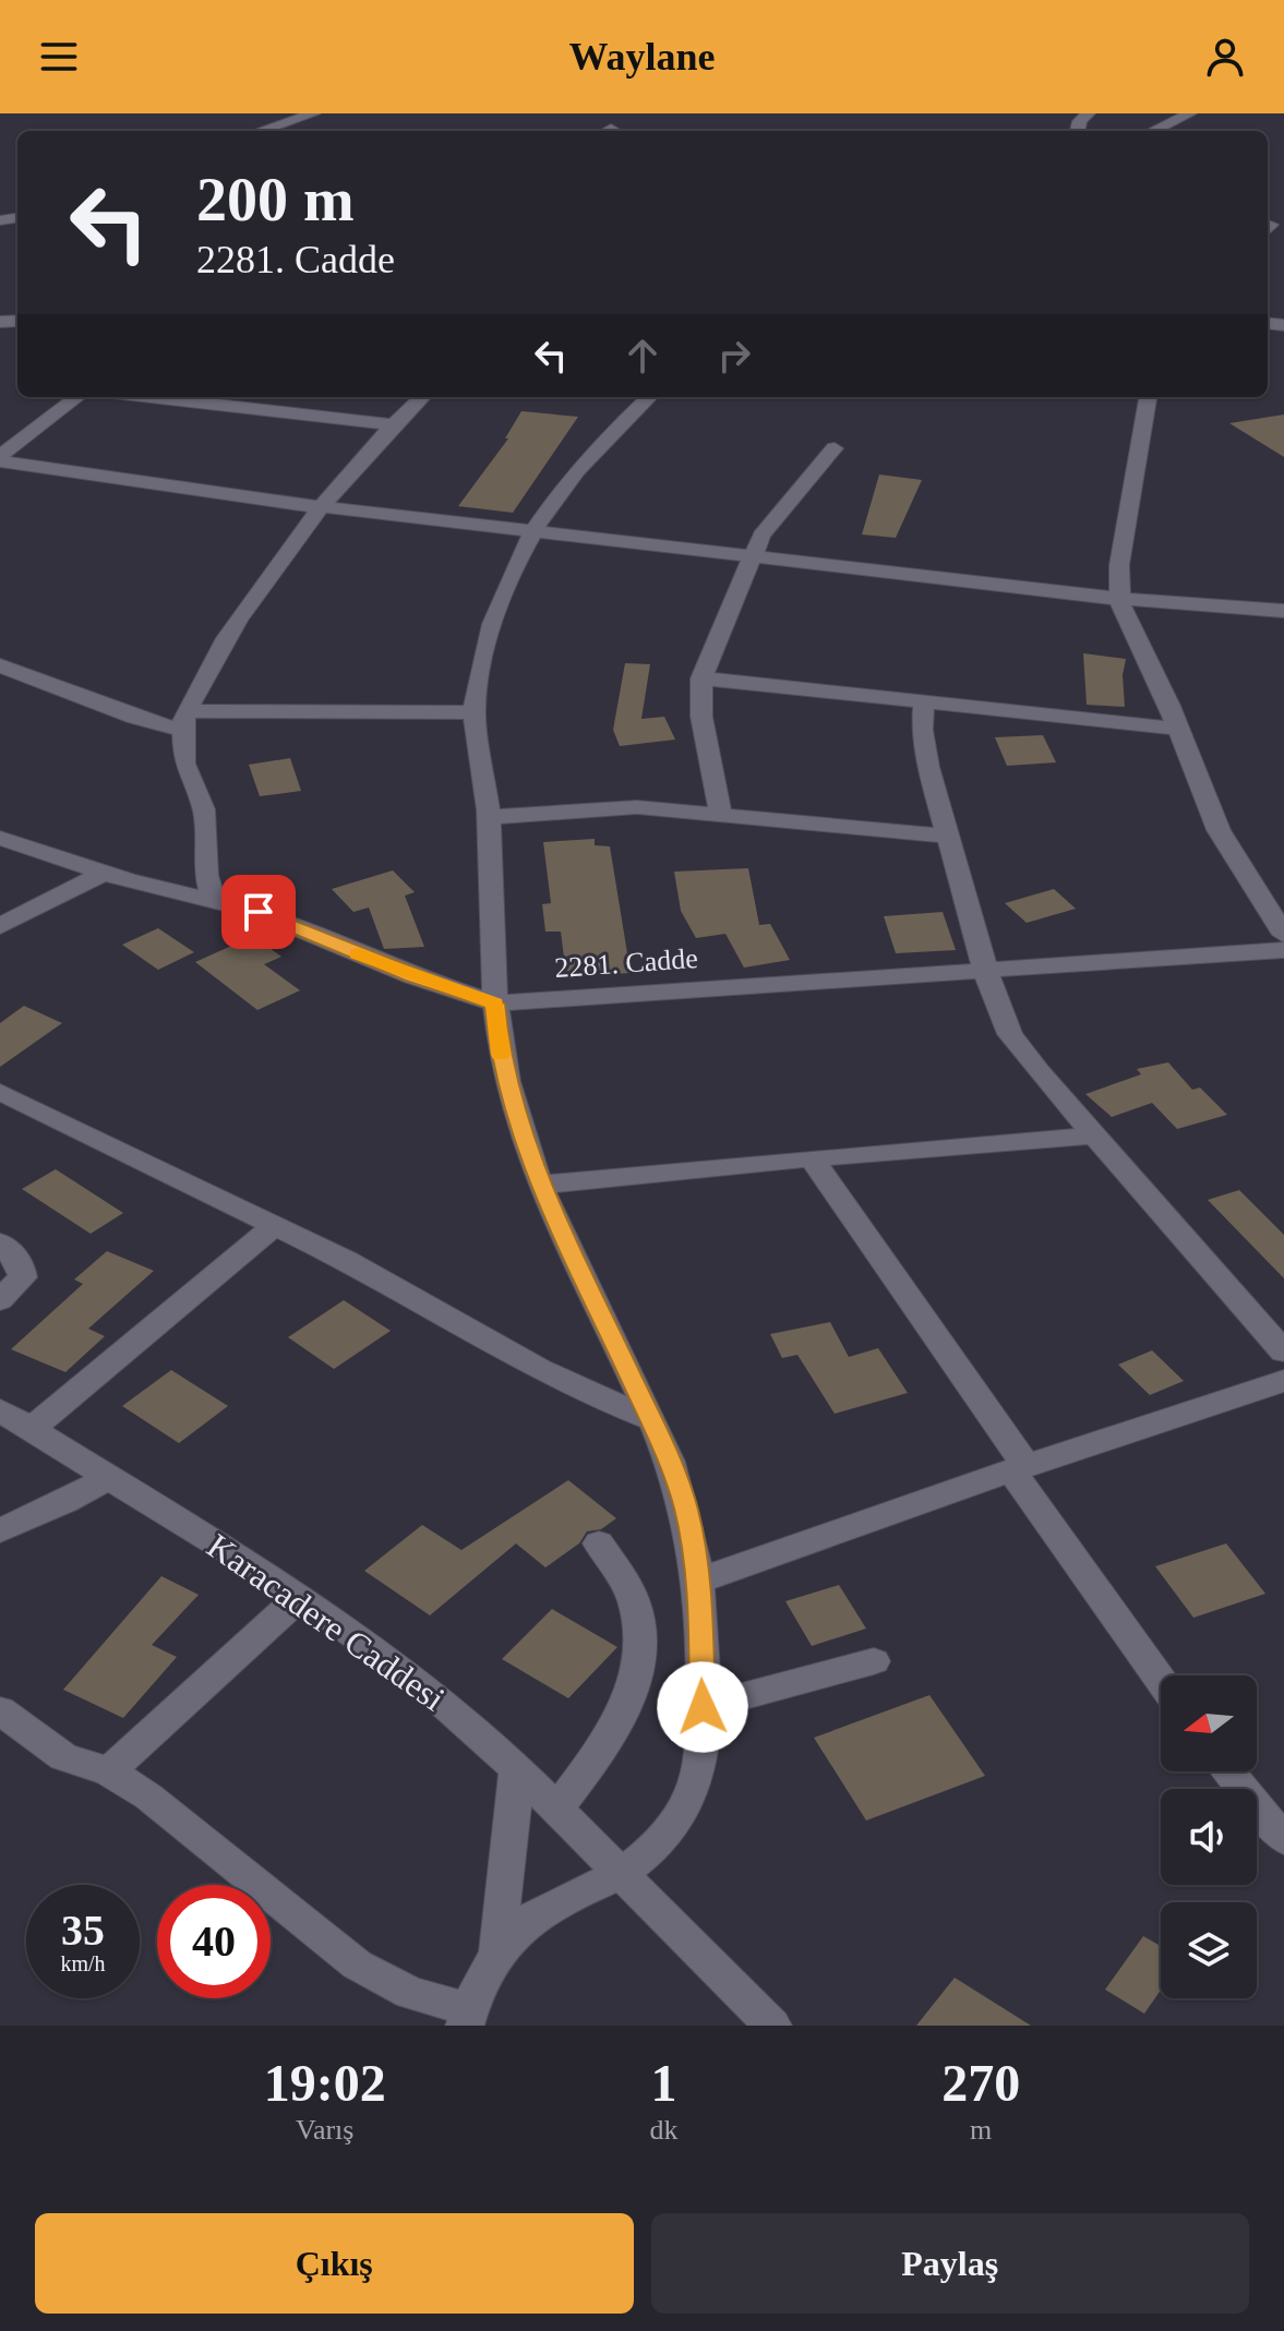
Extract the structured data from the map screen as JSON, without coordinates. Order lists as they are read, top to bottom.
{
  "streets": {
    "street": ["2281. Cadde", "Karacadere Caddesi"]
  },
  "north": "left",
  "page": {
    "header": "Waylane",
    "turn": ["200 m", "2281. Cadde"],
    "speed": "35 km/h",
    "limit": "40",
    "eta": [
      "19:02",
      "Varış",
      "1",
      "dk",
      "270",
      "m"
    ],
    "buttons": ["Çıkış", "Paylaş"]
  }
}
